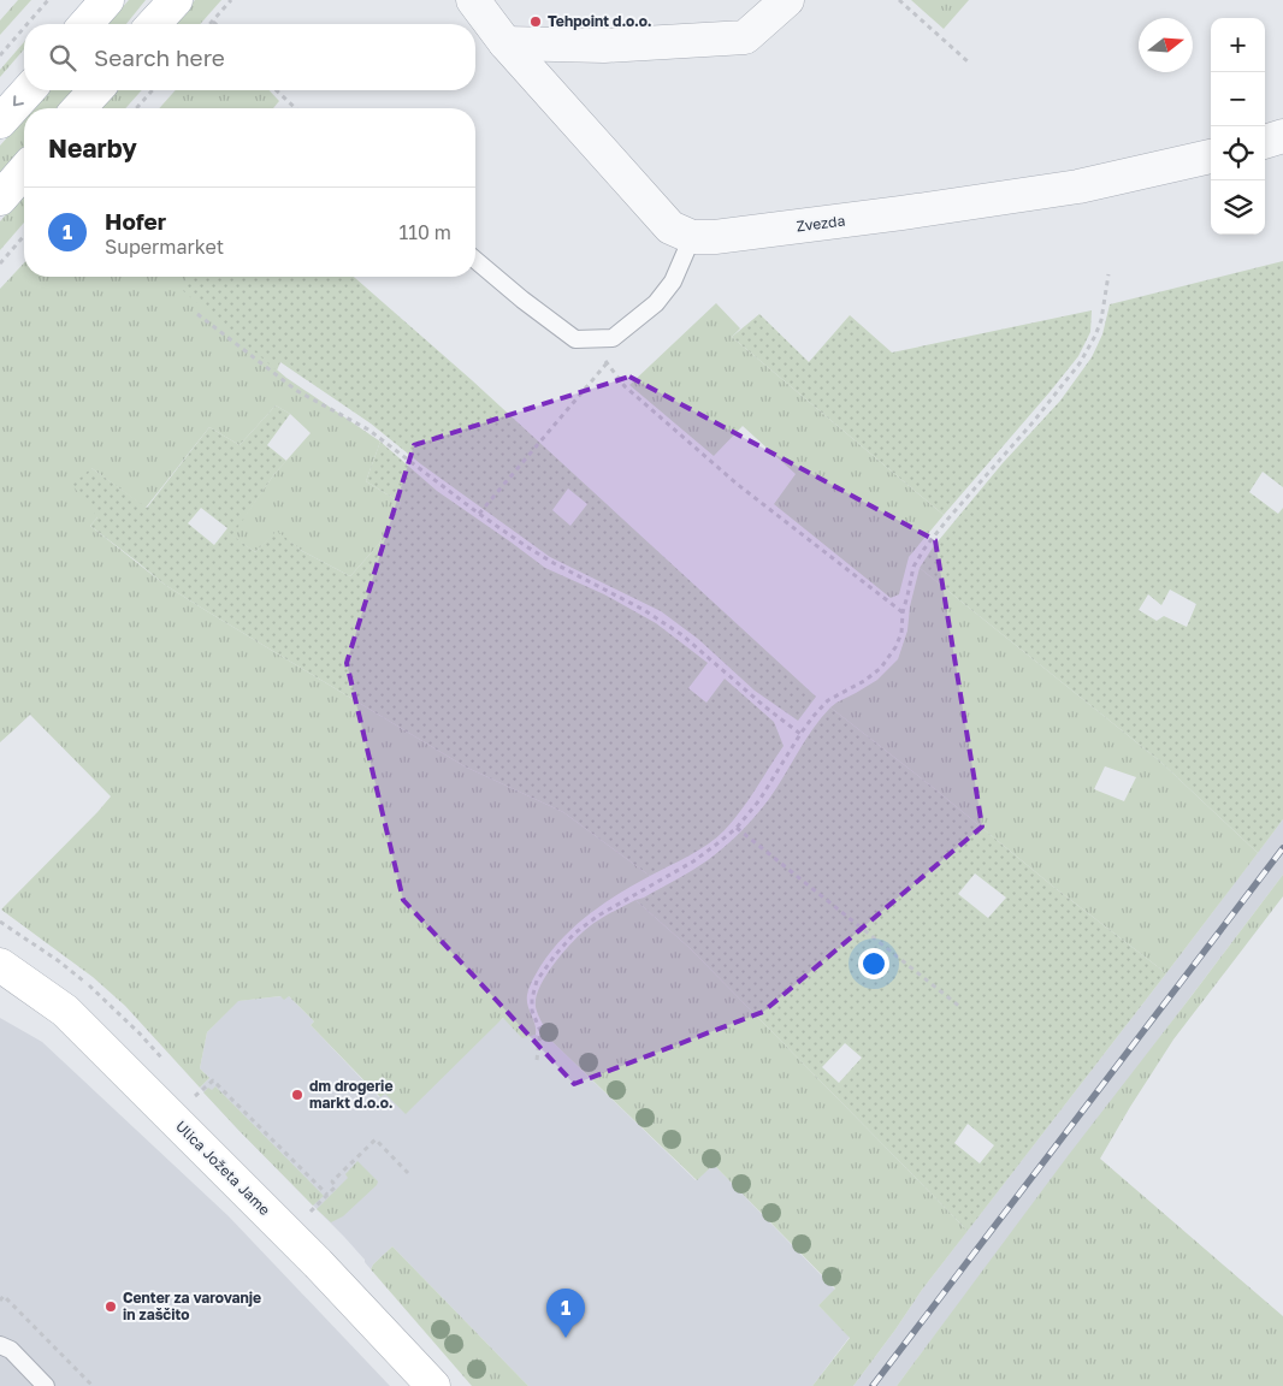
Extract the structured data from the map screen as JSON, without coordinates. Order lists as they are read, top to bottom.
{
  "streets": {
    "street": ["Zvezda", "Ulica Jožeta Jame"]
  },
  "places": ["Tehpoint d.o.o.", "dm drogerie markt d.o.o.", "Center za varovanje in zaščito"],
  "north": "right",
  "page": {
    "map_buttons": ["+", "−"],
    "search": "Search here",
    "heading": "Nearby",
    "list": [
      {
        "mark": "1",
        "name": "Hofer",
        "note": "Supermarket",
        "value": "110 m"
      }
    ],
    "pins": "1"
  }
}
